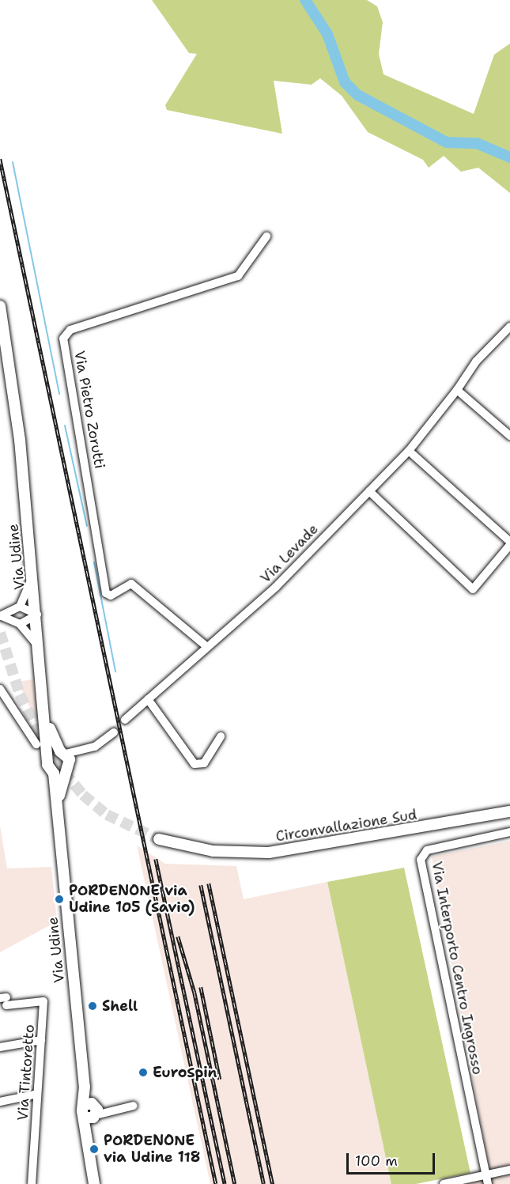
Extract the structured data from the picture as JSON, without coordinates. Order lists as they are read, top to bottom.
{
  "streets": {
    "main road": ["Via Udine", "Circonvallazione Sud"],
    "street": [
      "Via Pietro Zorutti",
      "Via Levade",
      "Via Interporto Centro Ingrosso",
      "Via Tintoretto"
    ]
  },
  "crossings": [
    ["Via Pietro Zorutti", "Via Levade"]
  ],
  "places": [
    "PORDENONE via Udine 105 (Savio)",
    "Shell",
    "EuroSpin",
    "PORDENONE via Udine 118"
  ],
  "scale_bar": "100 m"
}
